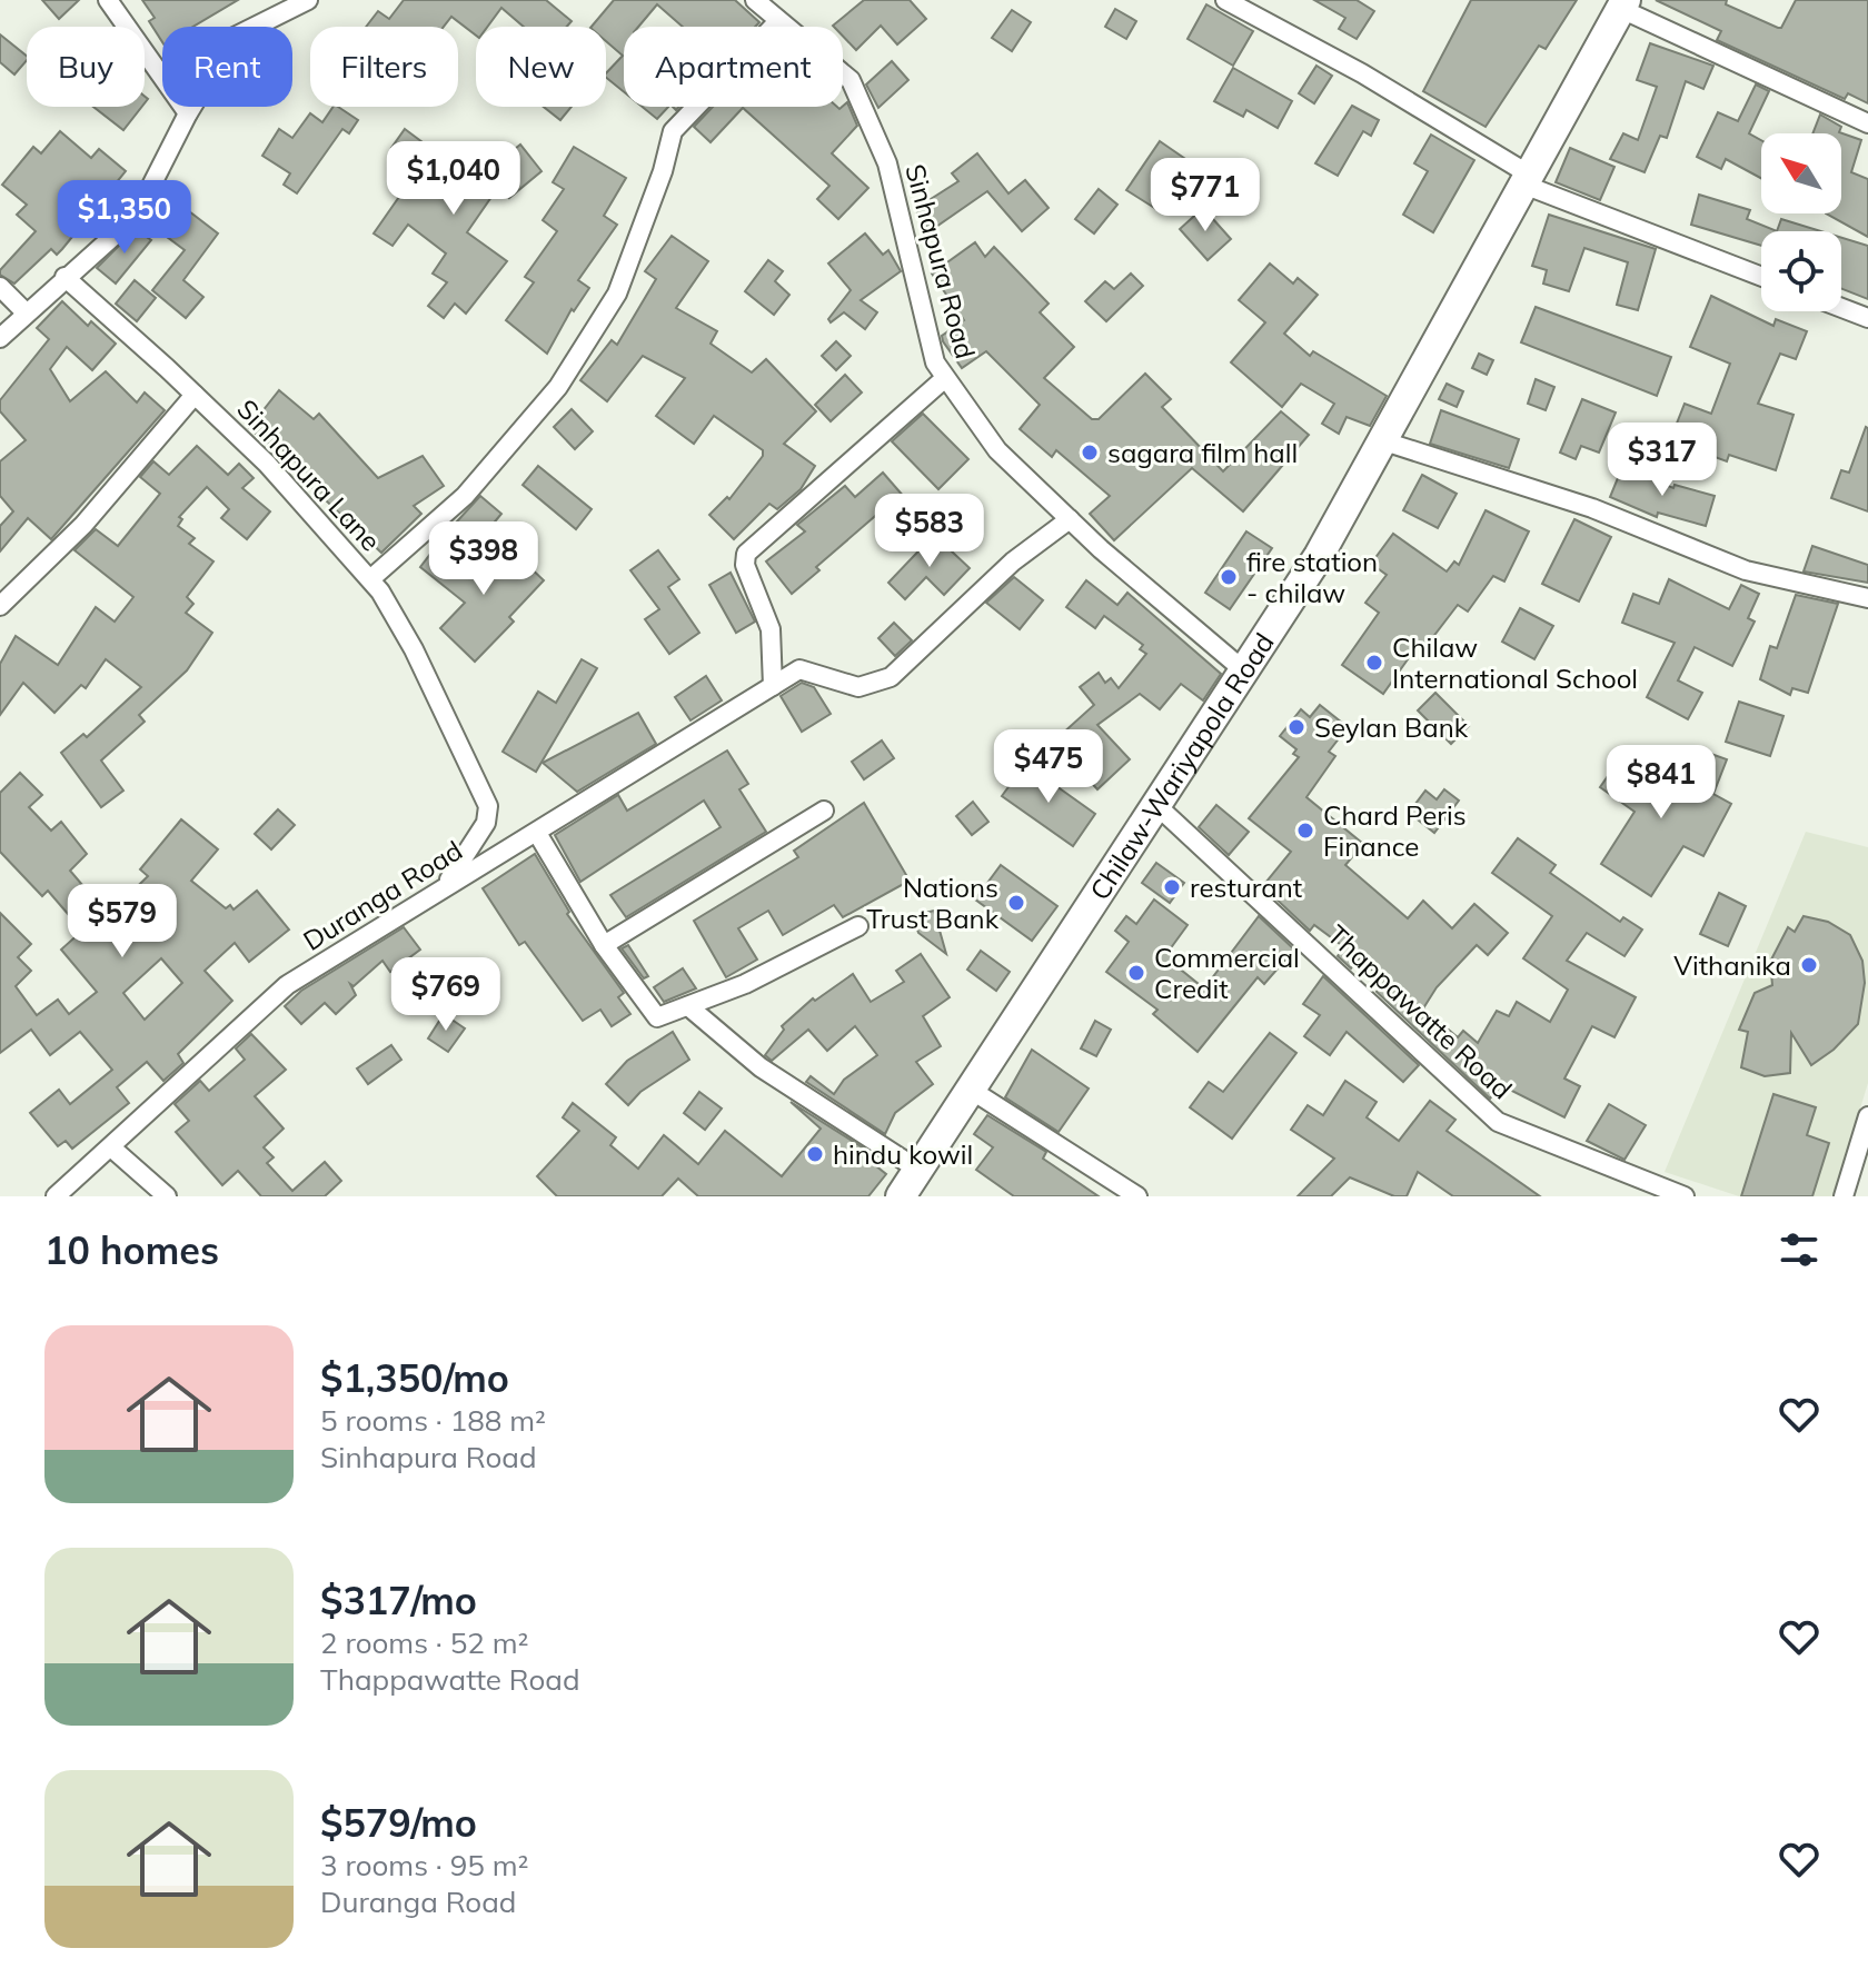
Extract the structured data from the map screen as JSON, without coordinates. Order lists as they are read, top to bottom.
{
  "streets": {
    "main road": ["Chilaw-Wariyapola Road"],
    "street": [
      "Sinhapura Road",
      "Sinhapura Lane",
      "Duranga Road",
      "Thappawatte Road"
    ]
  },
  "crossings": [
    ["Sinhapura Road", "Chilaw-Wariyapola Road"],
    ["Sinhapura Road", "Duranga Road"],
    ["Sinhapura Lane", "Duranga Road"],
    ["Chilaw-Wariyapola Road", "Thappawatte Road"]
  ],
  "places": [
    "sagara film hall",
    "fire station - chilaw",
    "Chilaw International School",
    "Seylan Bank",
    "Chard Peris Finance",
    "resturant",
    "Nations Trust Bank",
    "Vithanika",
    "Commercial Credit",
    "hindu kowil"
  ],
  "north": "top left",
  "page": {
    "chip": [
      "Buy",
      "Rent",
      "Filters",
      "New",
      "Apartment"
    ],
    "price": [
      "$1,040",
      "$771",
      "$1,350",
      "$317",
      "$583",
      "$398",
      "$475",
      "$841",
      "$579",
      "$769"
    ],
    "heading": "10 homes",
    "list": [
      {
        "name": "$1,350/mo",
        "note": "5 rooms · 188 m² · Sinhapura Road"
      },
      {
        "name": "$317/mo",
        "note": "2 rooms · 52 m² · Thappawatte Road"
      },
      {
        "name": "$579/mo",
        "note": "3 rooms · 95 m² · Duranga Road"
      }
    ]
  }
}
